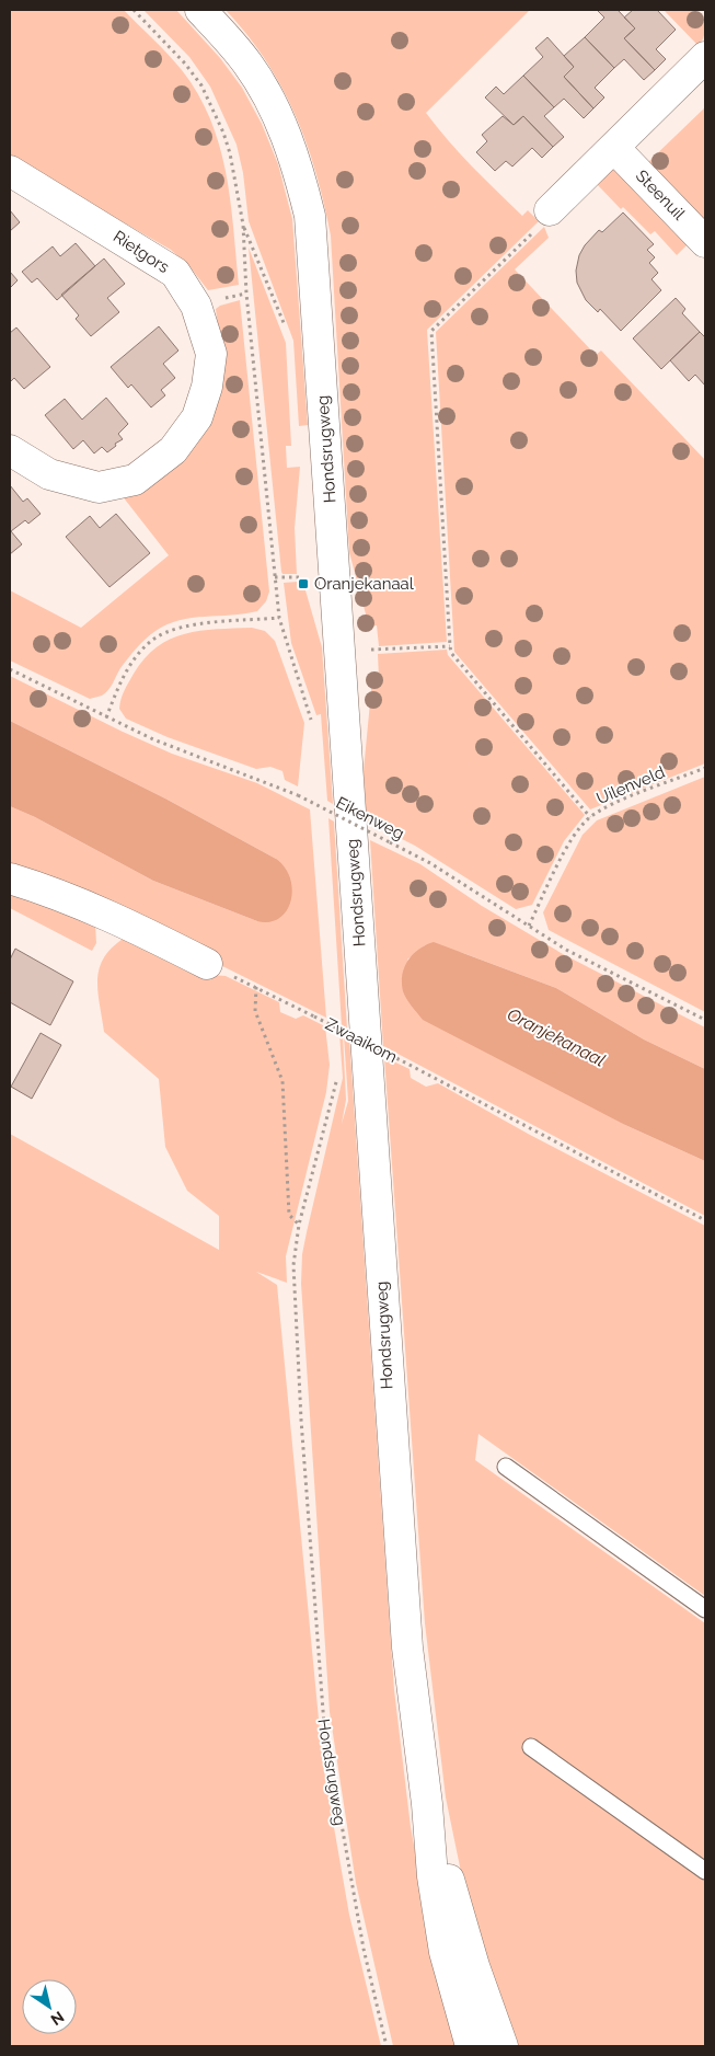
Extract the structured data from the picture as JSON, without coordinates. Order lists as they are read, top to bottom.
{
  "streets": {
    "street": ["Steenuil", "Rietgors", "Hondsrugweg"],
    "path": ["Uilenveld", "Eikenweg", "Zwaaikom"]
  },
  "crossings": [
    ["Uilenveld", "Eikenweg"]
  ],
  "water": ["Oranjekanaal"],
  "places": {
    "transit": ["Oranjekanaal"]
  },
  "north": "bottom right"
}
